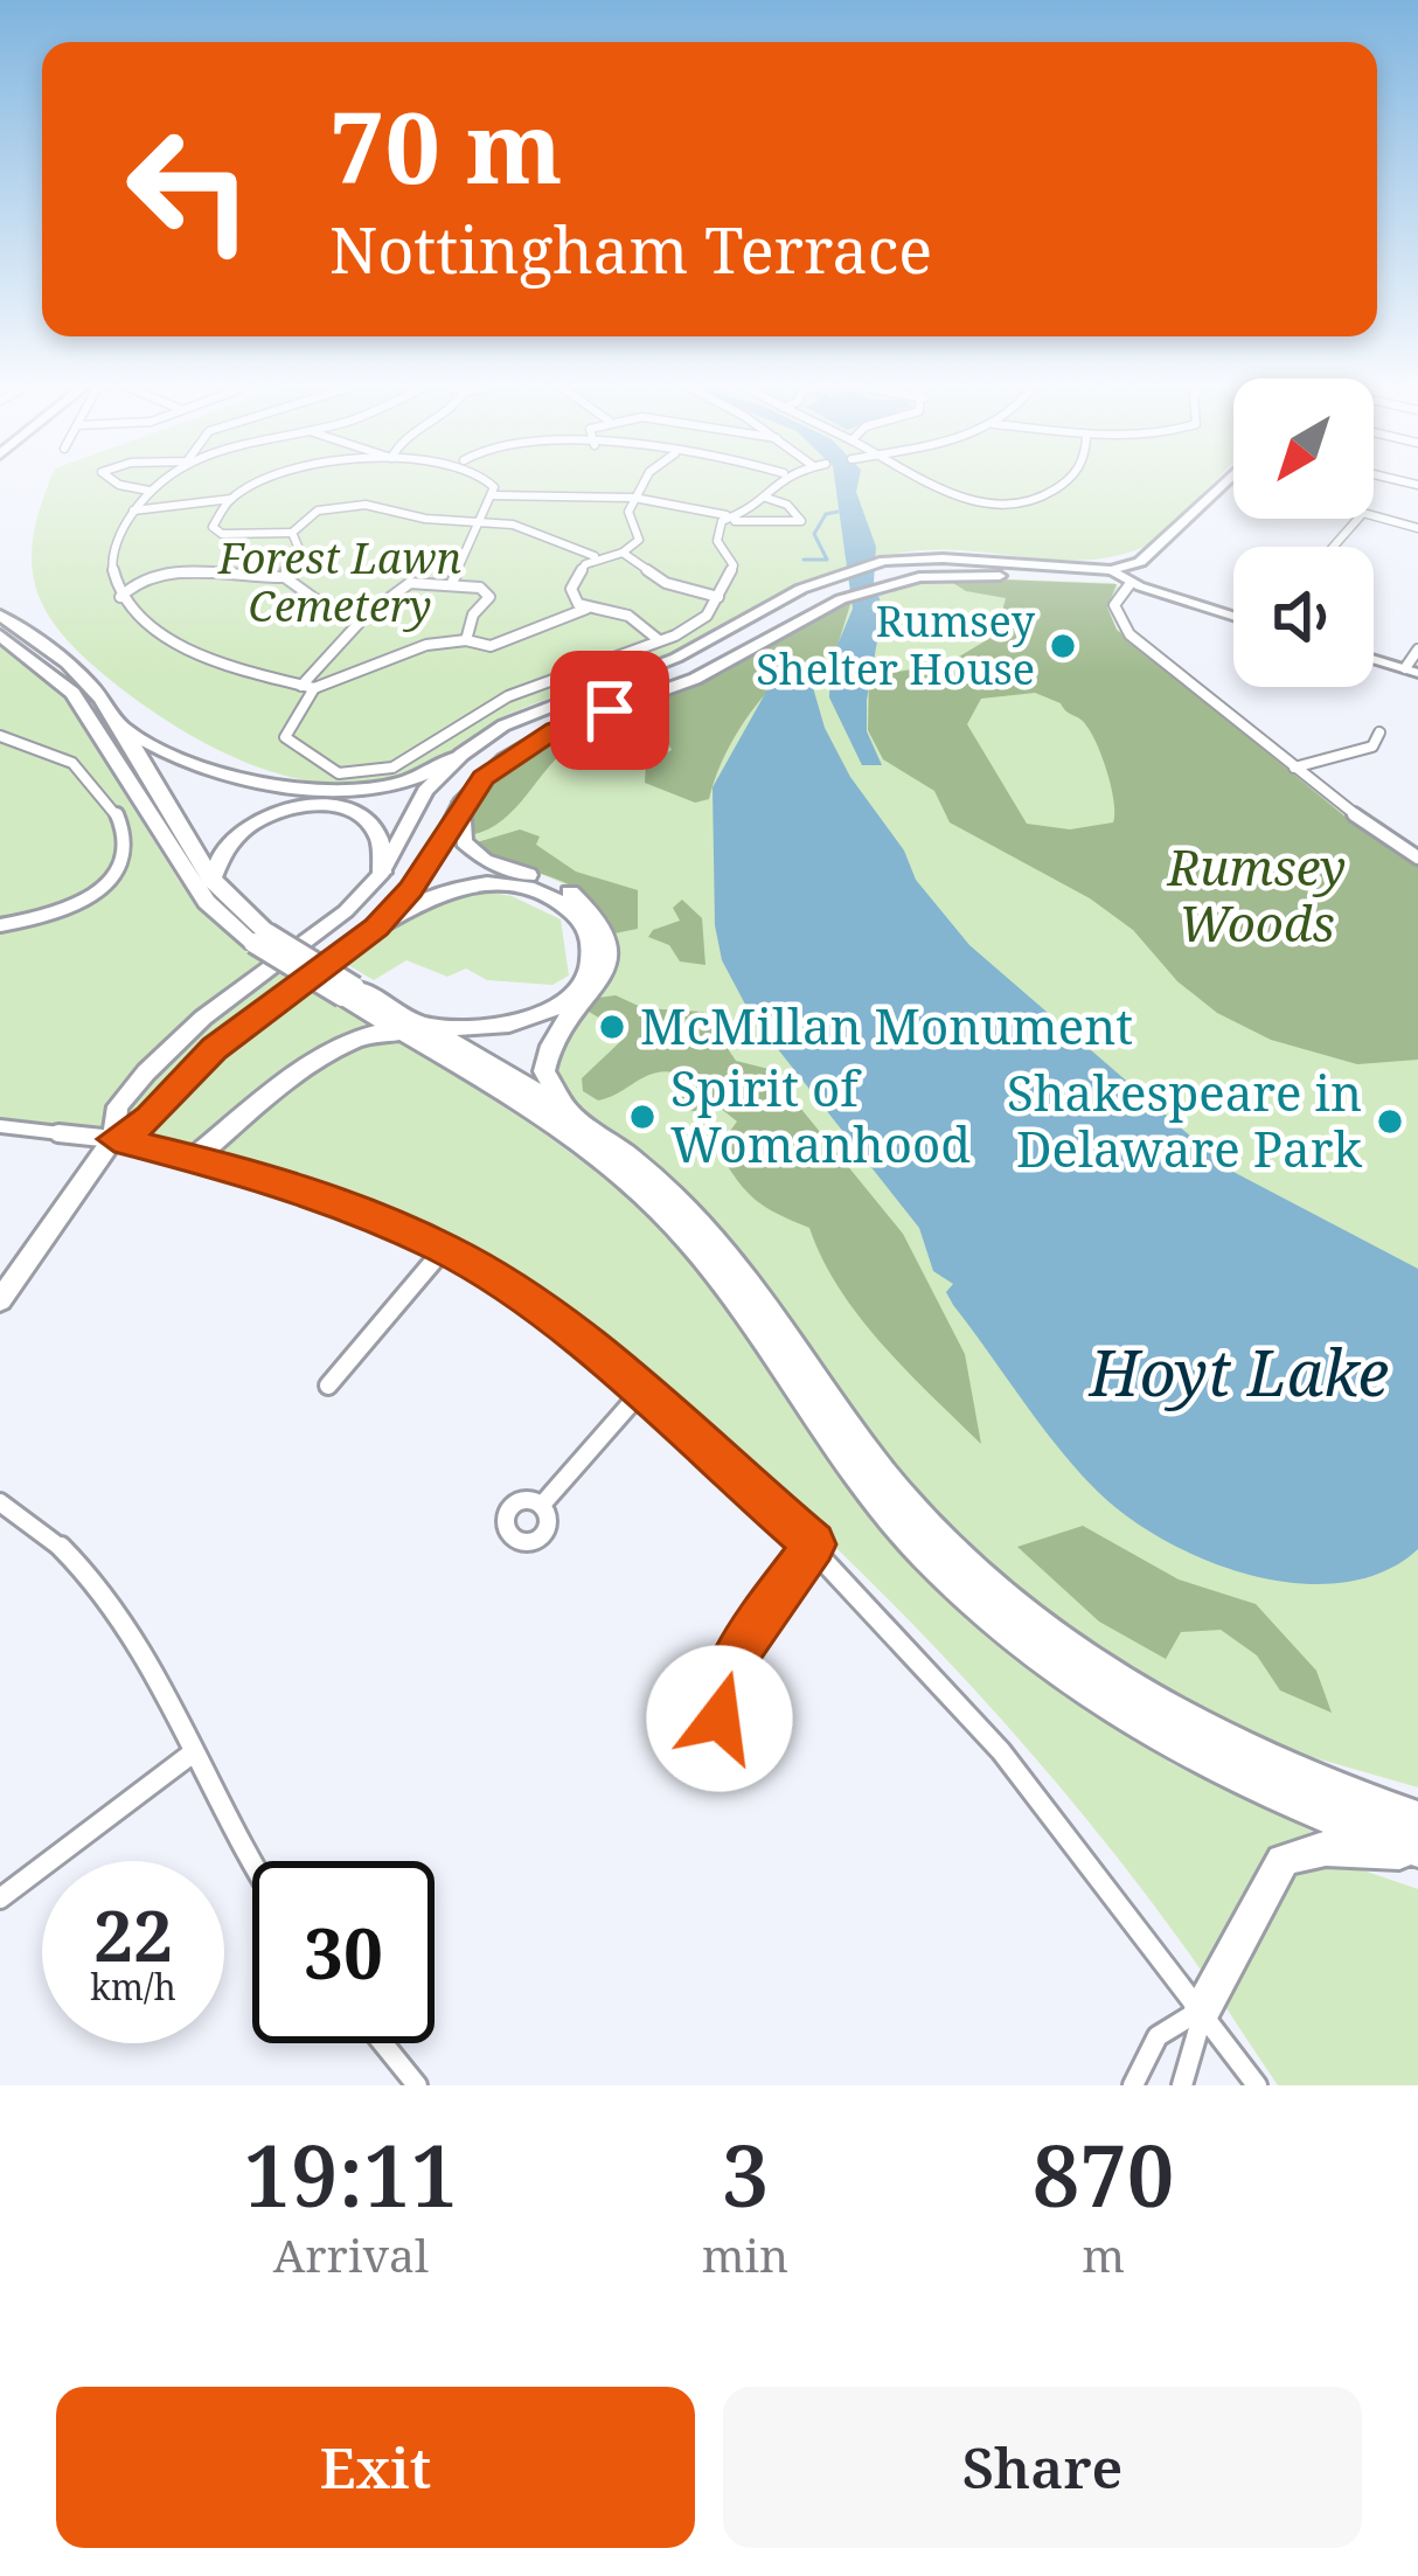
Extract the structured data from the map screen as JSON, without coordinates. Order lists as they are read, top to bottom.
{
  "water": ["Hoyt Lake"],
  "parks": ["Forest Lawn Cemetery", "Rumsey Woods"],
  "places": [
    "Rumsey Shelter House",
    "McMillan Monument",
    "Spirit of Womanhood",
    "Shakespeare in Delaware Park"
  ],
  "north": "bottom left",
  "page": {
    "turn": ["70 m", "Nottingham Terrace"],
    "speed": "22 km/h",
    "limit": "30",
    "eta": [
      "19:11",
      "Arrival",
      "3",
      "min",
      "870",
      "m"
    ],
    "buttons": ["Exit", "Share"]
  }
}
